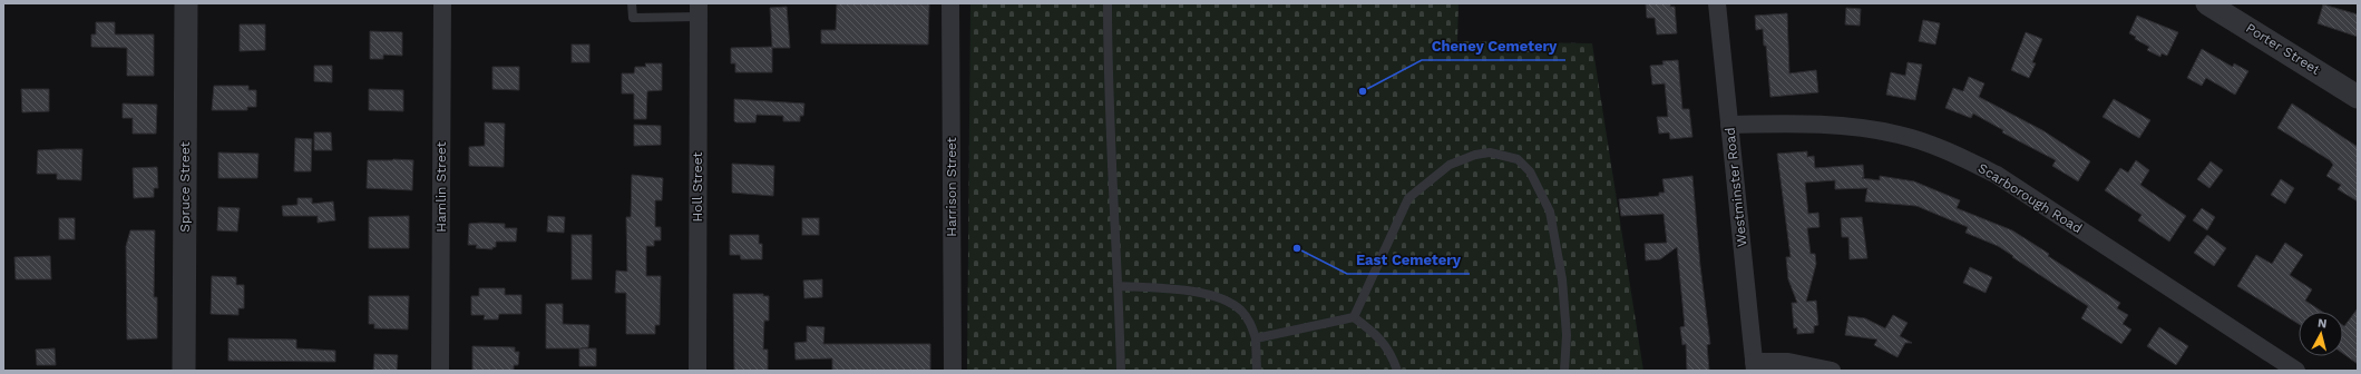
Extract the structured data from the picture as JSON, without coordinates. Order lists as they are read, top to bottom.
{
  "streets": {
    "street": [
      "Porter Street",
      "Spruce Street",
      "Hamlin Street",
      "Holl Street",
      "Harrison Street",
      "Westminster Road",
      "Scarborough Road"
    ]
  },
  "crossings": [
    ["Westminster Road", "Scarborough Road"]
  ],
  "places": ["Cheney Cemetery", "East Cemetery"],
  "north": "top"
}
